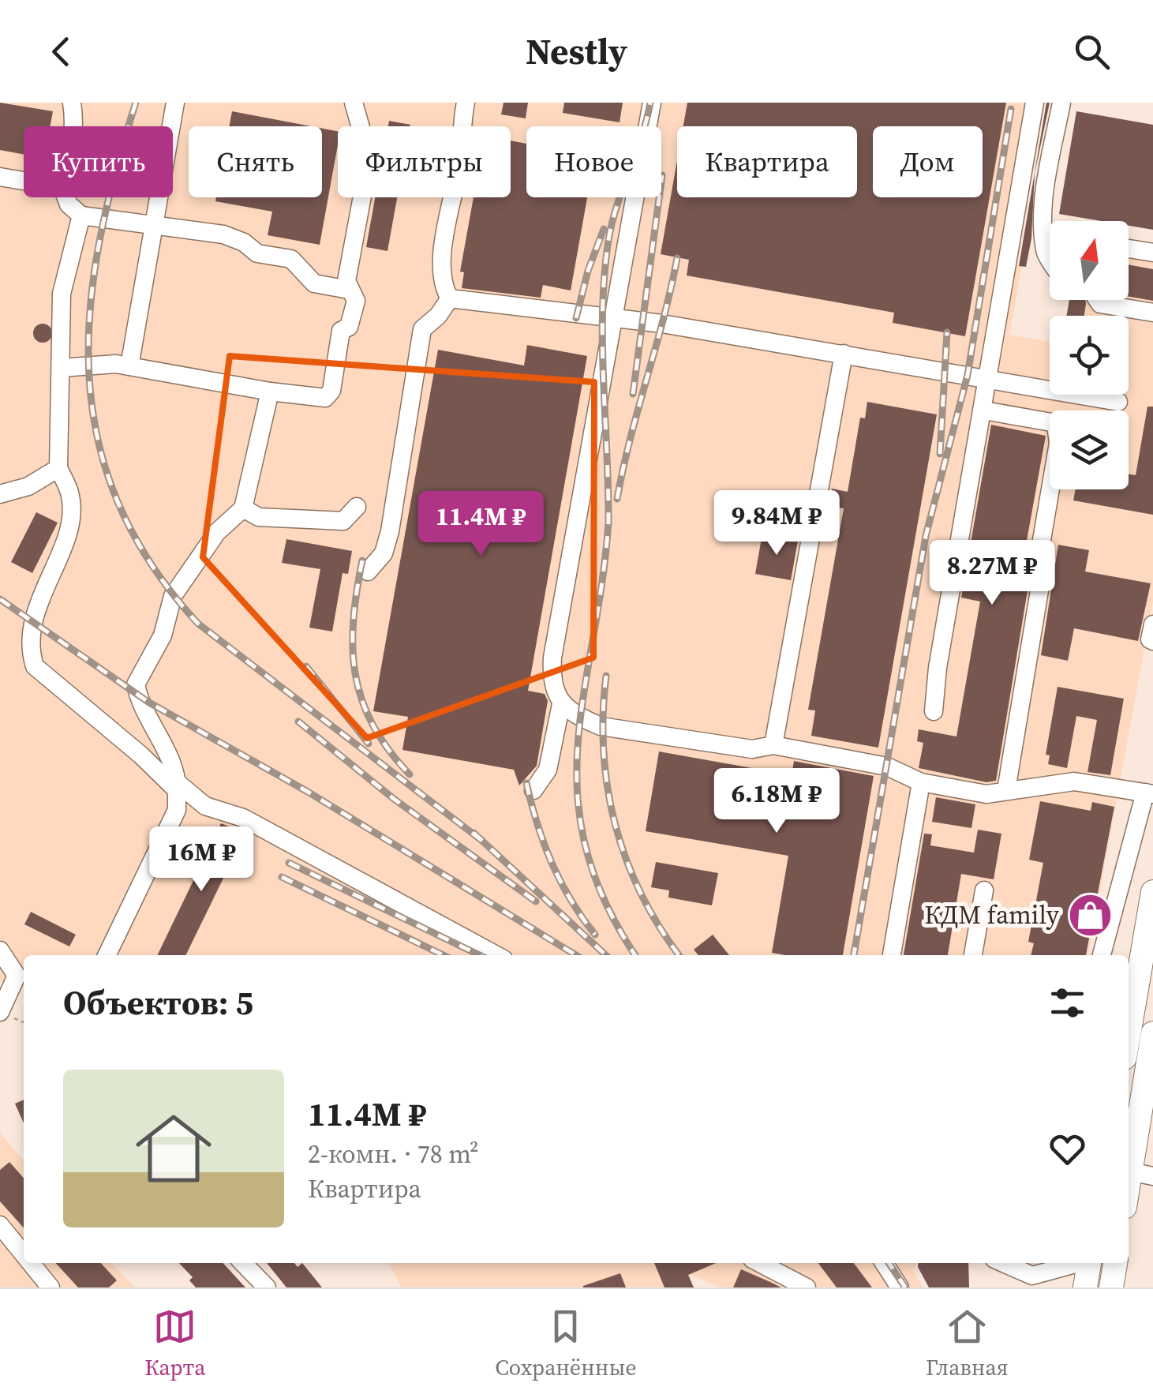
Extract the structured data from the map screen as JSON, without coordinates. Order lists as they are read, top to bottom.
{
  "places": {
    "shop": ["КДМ family"]
  },
  "north": "top",
  "page": {
    "header": "Nestly",
    "chip": [
      "Купить",
      "Снять",
      "Фильтры",
      "Новое",
      "Квартира",
      "Дом"
    ],
    "price": [
      "9.84M ₽",
      "11.4M ₽",
      "8.27M ₽",
      "6.18M ₽",
      "16M ₽"
    ],
    "heading": "Объектов: 5",
    "list": [
      {
        "name": "11.4M ₽",
        "note": "2-комн. · 78 m² · Квартира"
      }
    ],
    "tabs": ["Карта", "Сохранённые", "Главная"]
  }
}
